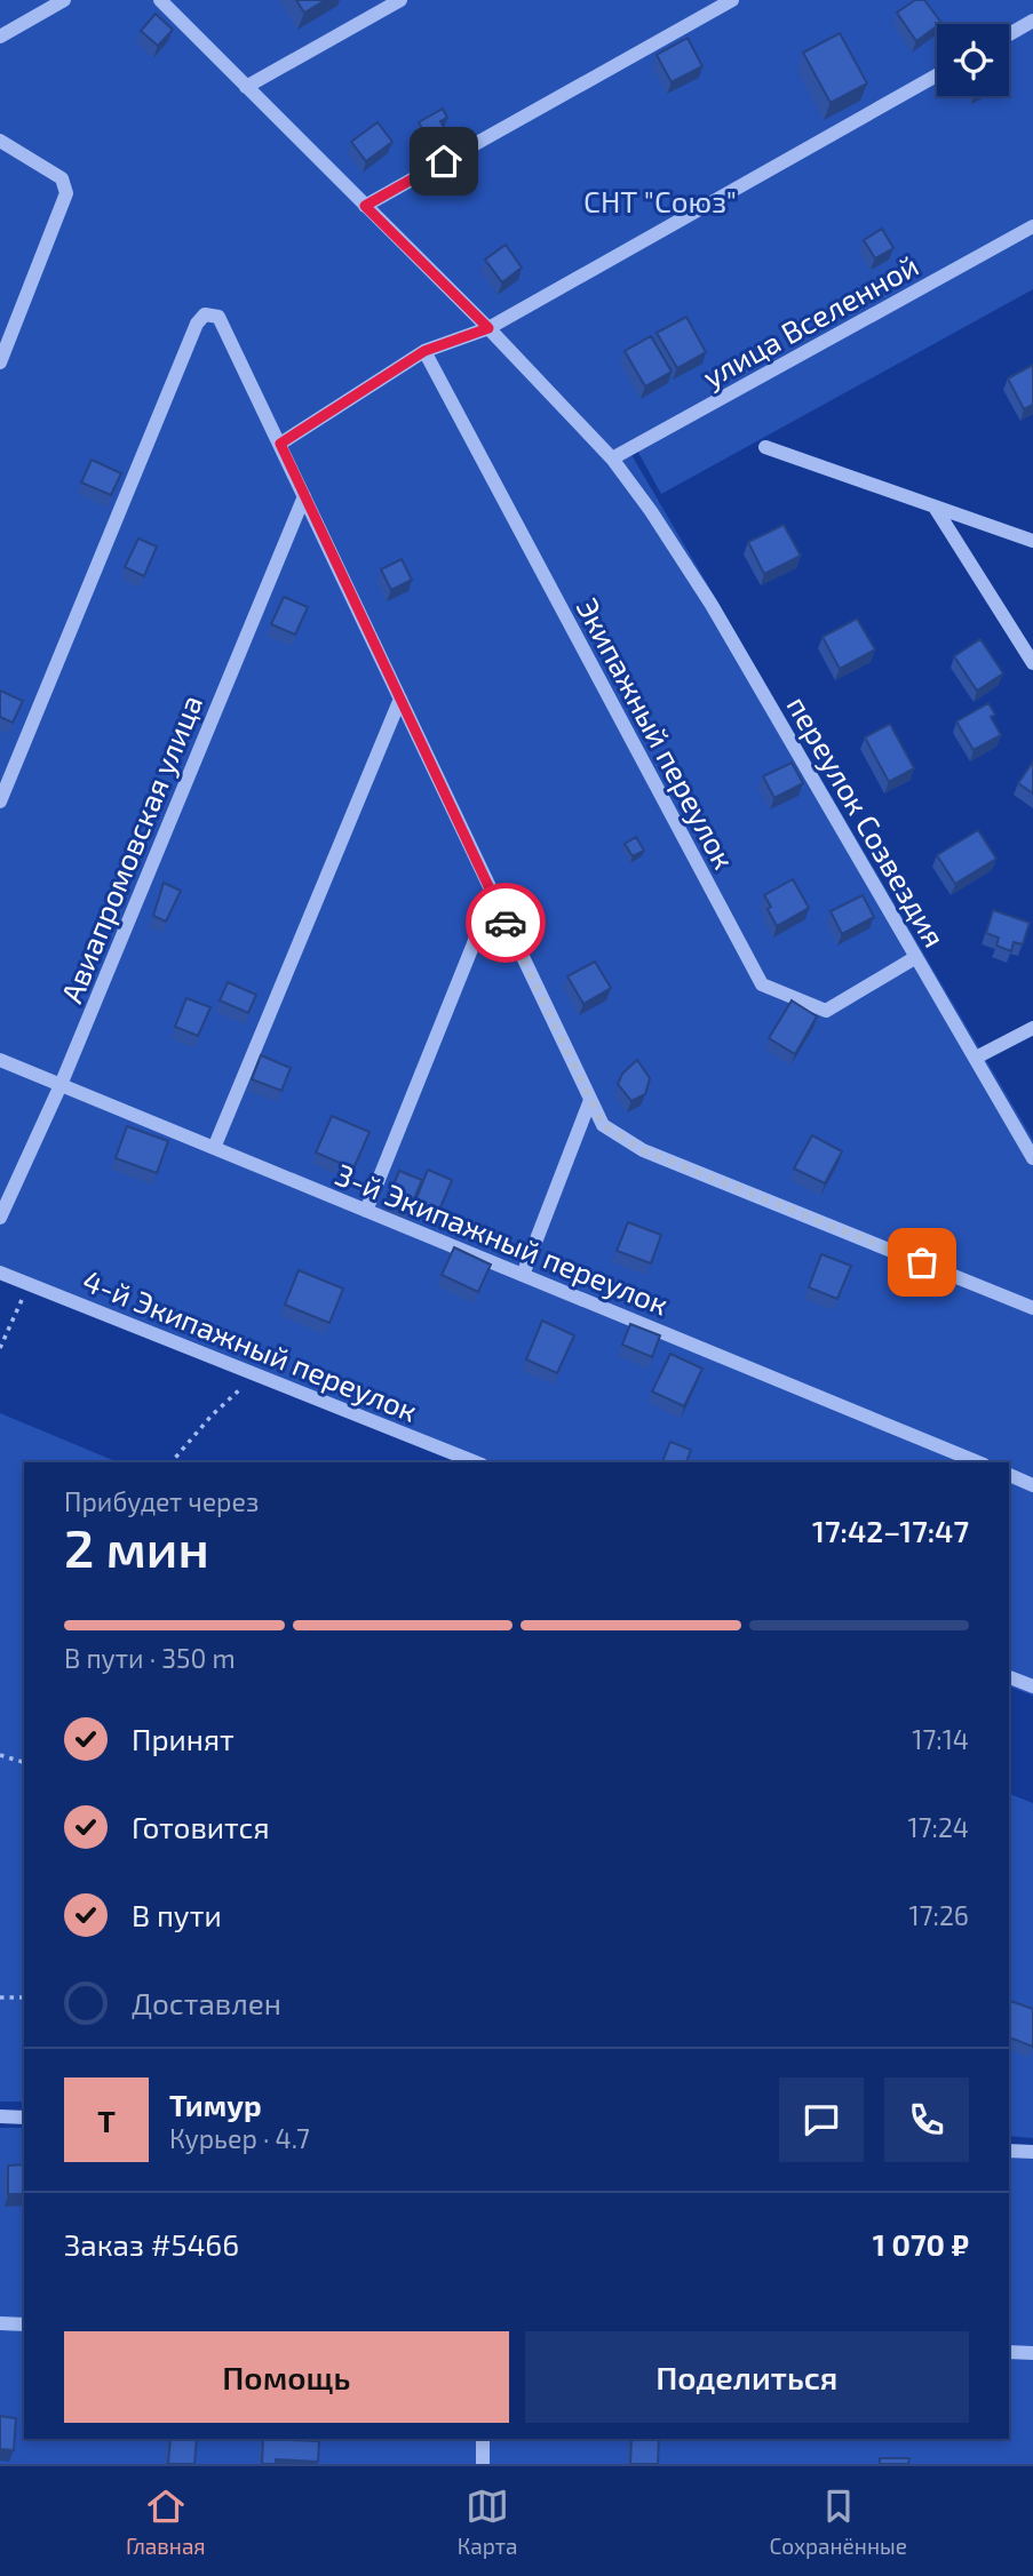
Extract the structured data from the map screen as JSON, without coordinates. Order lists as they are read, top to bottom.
{
  "streets": {
    "street": [
      "улица Вселенной",
      "Экипажный переулок",
      "переулок Созвездия",
      "Авиапромовская улица",
      "3-й Экипажный переулок",
      "4-й Экипажный переулок"
    ]
  },
  "crossings": [
    ["улица Вселенной", "переулок Созвездия"],
    ["Экипажный переулок", "переулок Созвездия"],
    ["Авиапромовская улица", "3-й Экипажный переулок"]
  ],
  "parks": ["СНТ \"Союз\""],
  "page": {
    "heading": ["2 мин", "Прибудет через", "17:42–17:47"],
    "panel": [
      "Тимур",
      "Курьер · 4.7",
      "Заказ #5466",
      "1 070 ₽"
    ],
    "bar": "В пути · 350 m",
    "list": [
      ["Принят", "17:14"],
      ["Готовится", "17:24"],
      ["В пути", "17:26"],
      "Доставлен"
    ],
    "round": "Т",
    "buttons": ["Помощь", "Поделиться"],
    "tabs": ["Главная", "Карта", "Сохранённые"]
  }
}
